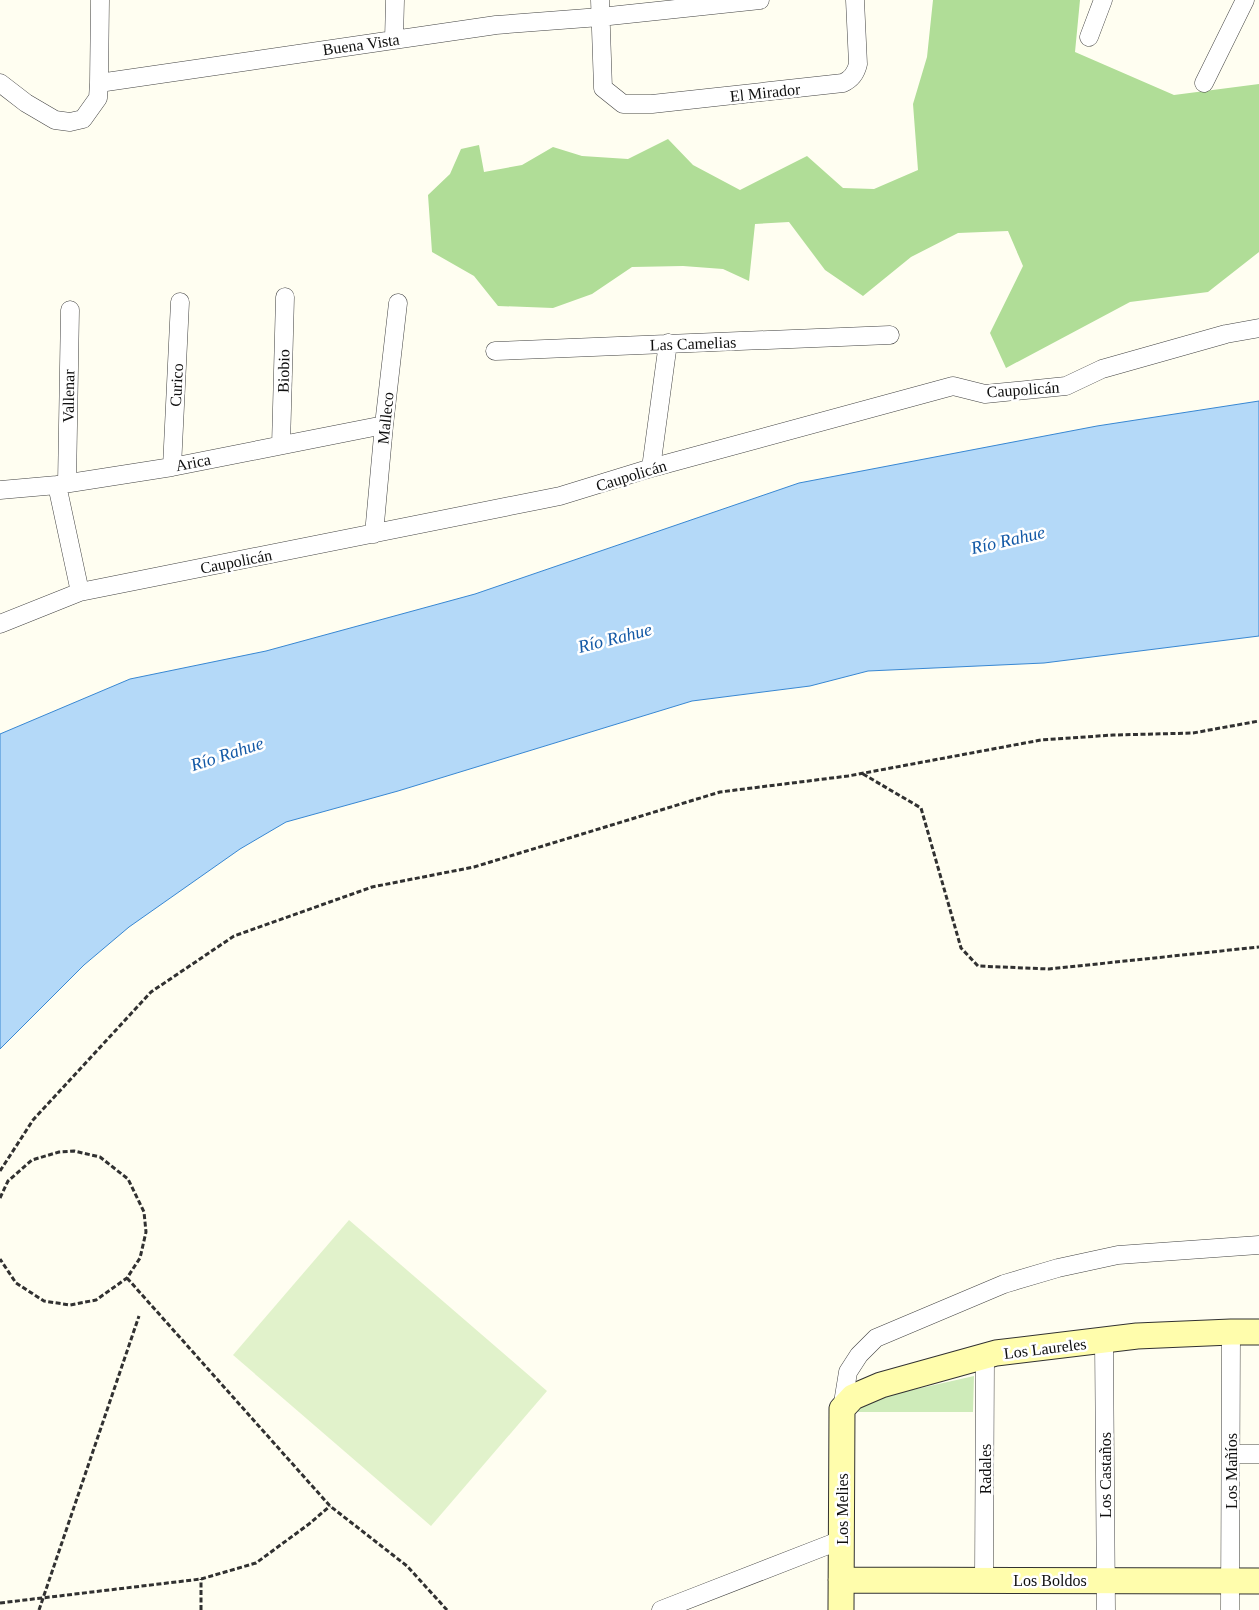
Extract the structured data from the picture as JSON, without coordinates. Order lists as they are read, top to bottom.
{
  "streets": {
    "street": [
      "Buena Vista",
      "El Mirador",
      "Las Camelias",
      "Biobio",
      "Curico",
      "Caupolicán",
      "Vallenar",
      "Malleco",
      "Arica",
      "Los Laureles",
      "Radales",
      "Los Mañíos",
      "Los Castaños",
      "Los Melies",
      "Los Boldos"
    ]
  },
  "crossings": [
    ["Buena Vista", "El Mirador"],
    ["Biobio", "Arica"],
    ["Curico", "Arica"],
    ["Caupolicán", "Vallenar"],
    ["Caupolicán", "Malleco"],
    ["Vallenar", "Arica"],
    ["Malleco", "Arica"],
    ["Los Laureles", "Radales"],
    ["Los Laureles", "Los Mañíos"],
    ["Los Laureles", "Los Castaños"],
    ["Los Laureles", "Los Melies"],
    ["Radales", "Los Boldos"],
    ["Los Mañíos", "Los Boldos"],
    ["Los Castaños", "Los Boldos"],
    ["Los Melies", "Los Boldos"]
  ],
  "water": ["Río Rahue"]
}
